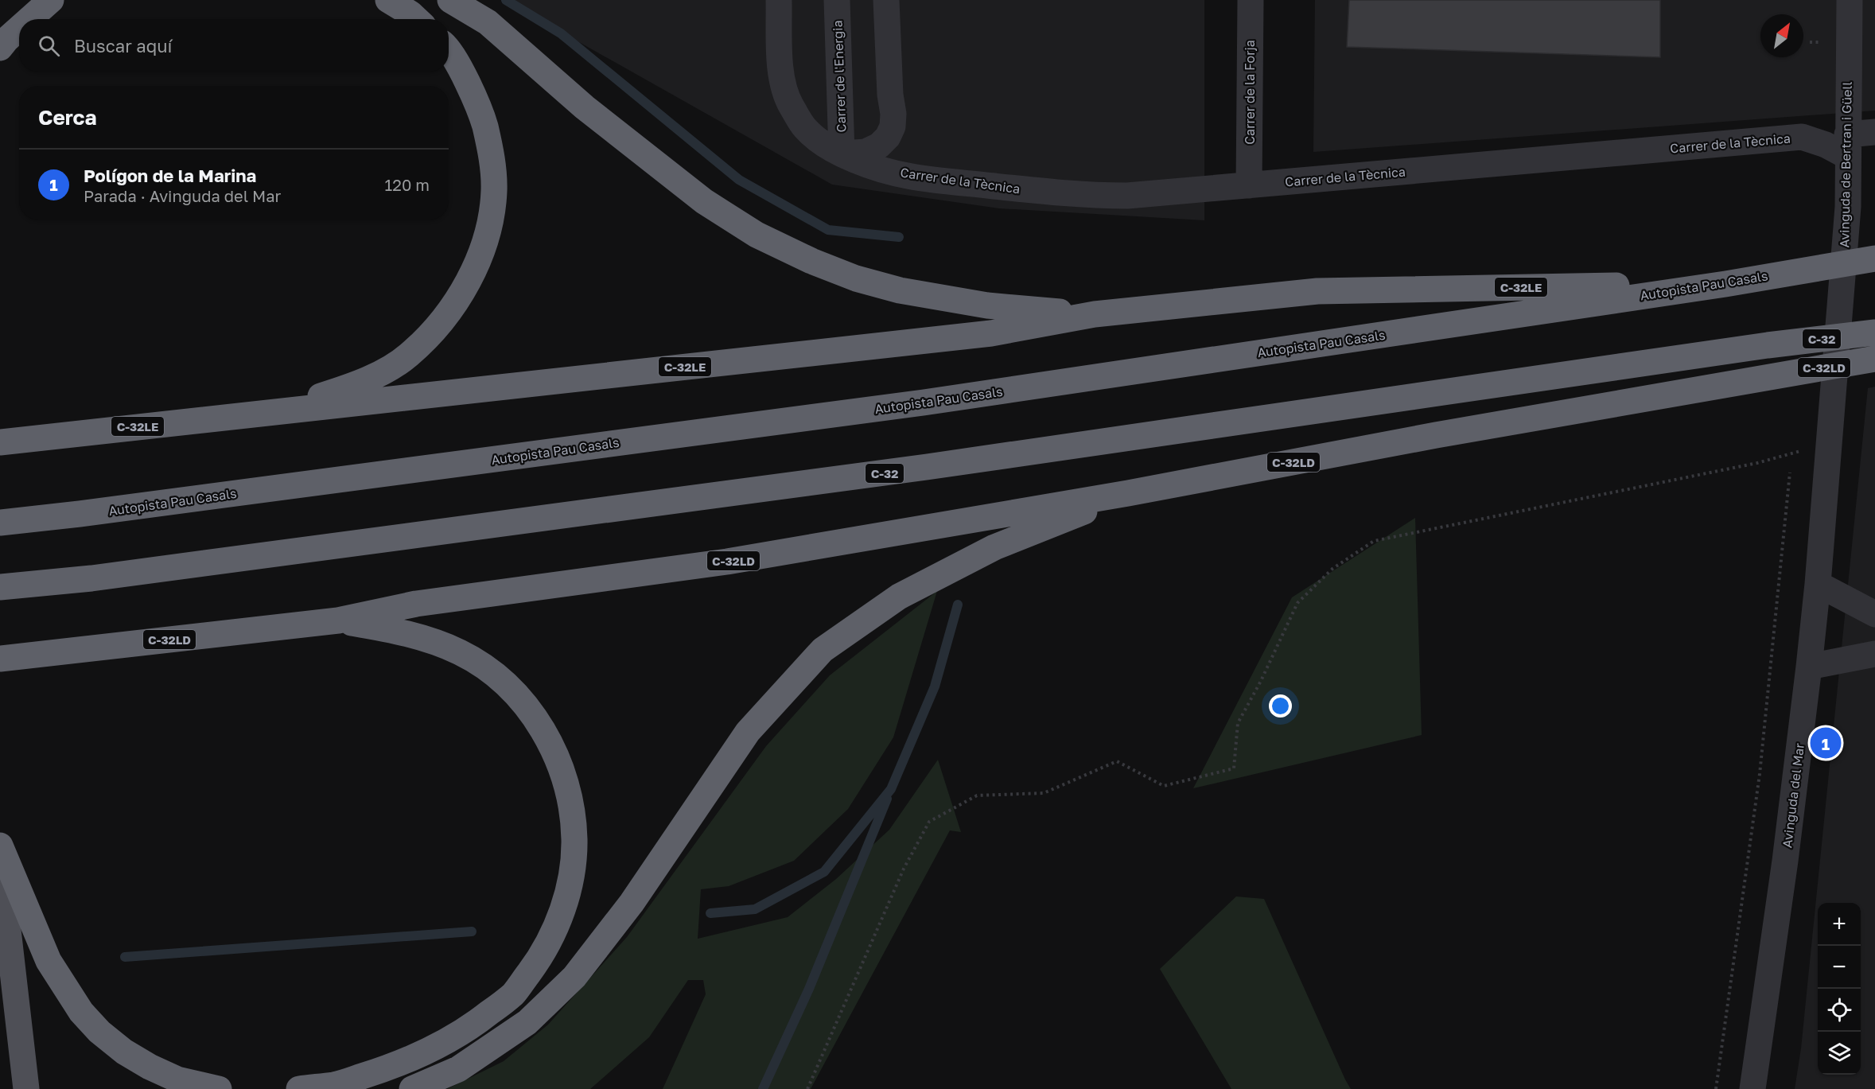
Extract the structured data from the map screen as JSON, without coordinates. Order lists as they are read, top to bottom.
{
  "streets": {
    "highway": [
      "Autopista Pau Casals",
      "C-32LE",
      "C-32",
      "C-32LD"
    ],
    "street": [
      "Carrer de l'Energia",
      "Carrer de la Forja",
      "Carrer de la Tècnica",
      "Avinguda de Bertran i Güell",
      "Avinguda del Mar"
    ]
  },
  "crossings": [
    ["Carrer de l'Energia", "Carrer de la Tècnica"],
    ["Carrer de la Forja", "Carrer de la Tècnica"],
    ["Carrer de la Tècnica", "Avinguda de Bertran i Güell"],
    ["Avinguda de Bertran i Güell", "Avinguda del Mar"],
    ["Autopista Pau Casals", "C-32LE"]
  ],
  "north": "top right",
  "page": {
    "search": "Buscar aquí",
    "heading": "Cerca",
    "list": [
      {
        "mark": "1",
        "name": "Polígon de la Marina",
        "note": "Parada · Avinguda del Mar",
        "value": "120 m"
      }
    ],
    "pins": "1",
    "map_buttons": ["+", "−"]
  }
}
